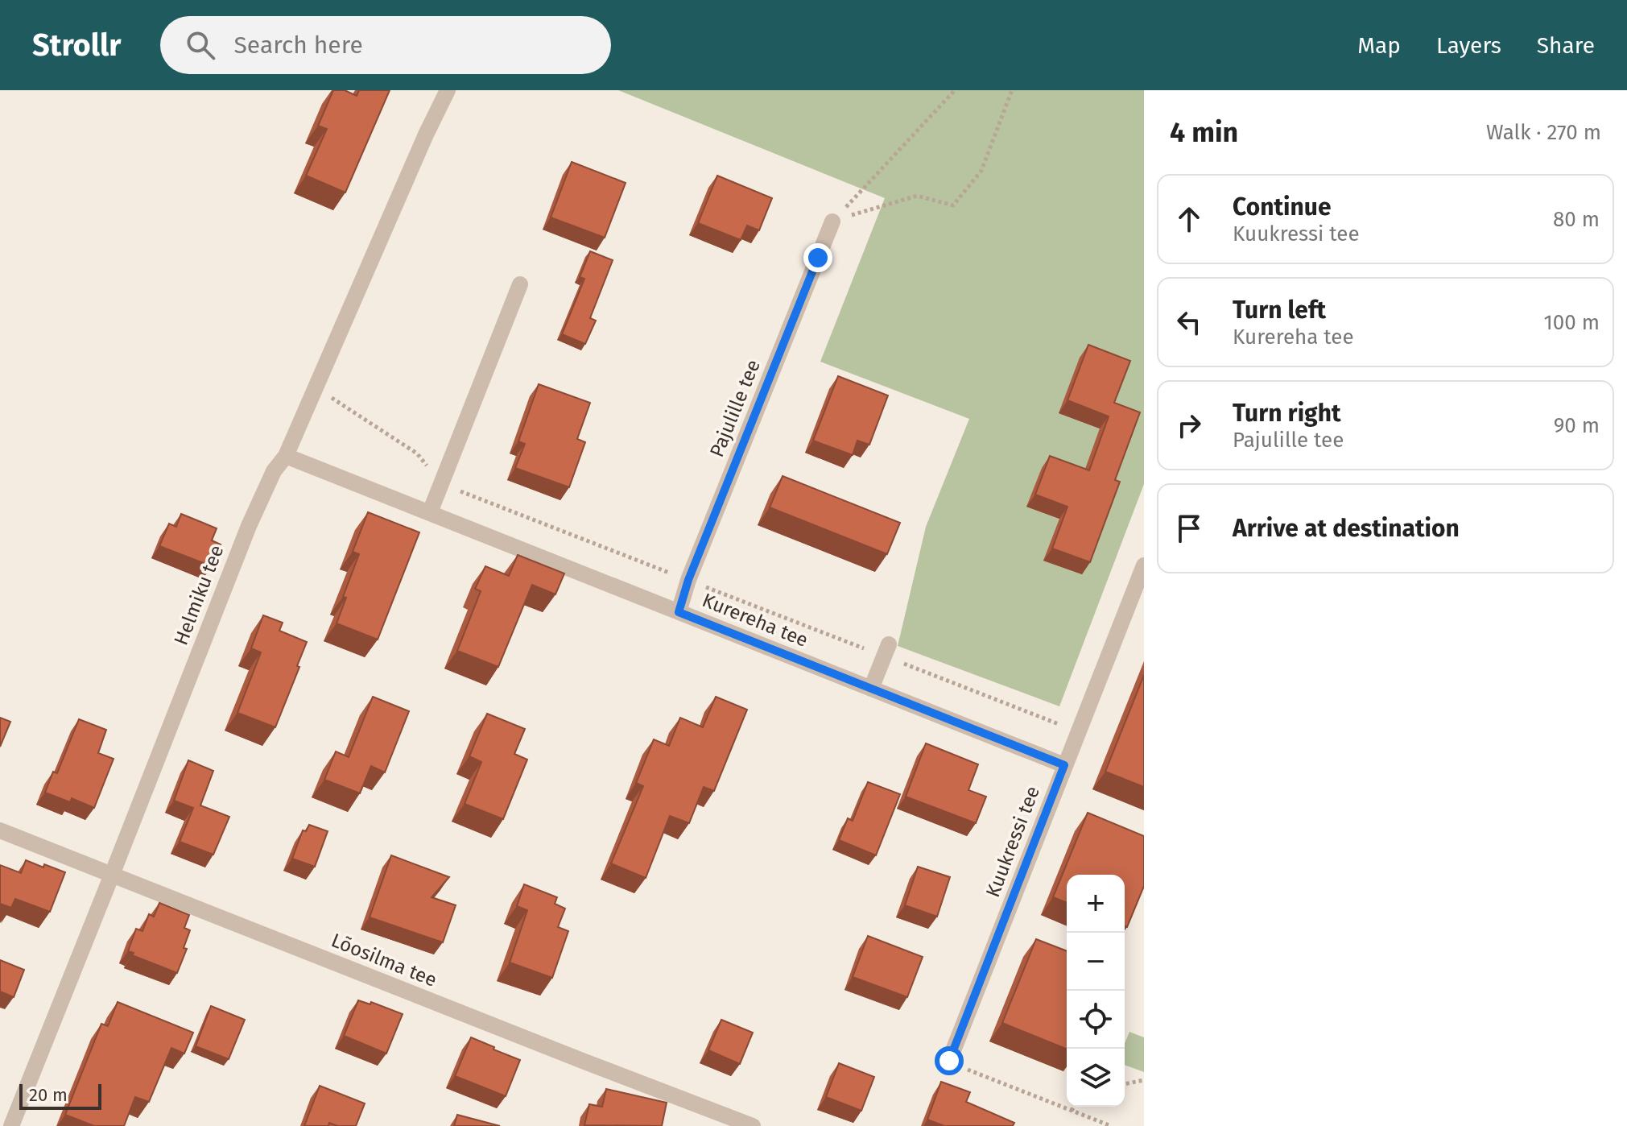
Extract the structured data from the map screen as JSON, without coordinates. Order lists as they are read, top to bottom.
{
  "streets": {
    "street": [
      "Pajulille tee",
      "Helmiku tee",
      "Kurereha tee",
      "Kuukressi tee",
      "Lõosilma tee"
    ]
  },
  "crossings": [
    ["Pajulille tee", "Kurereha tee"],
    ["Helmiku tee", "Kurereha tee"],
    ["Helmiku tee", "Lõosilma tee"],
    ["Kurereha tee", "Kuukressi tee"]
  ],
  "scale_bar": "20 m",
  "page": {
    "header": "Strollr",
    "search": "Search here",
    "nav": ["Map", "Layers", "Share"],
    "heading": ["4 min", "Walk · 270 m"],
    "list": [
      ["Continue", "Kuukressi tee", "80 m"],
      ["Turn left", "Kurereha tee", "100 m"],
      ["Turn right", "Pajulille tee", "90 m"],
      "Arrive at destination"
    ],
    "map_buttons": ["+", "−"],
    "scale": "20 m"
  }
}
